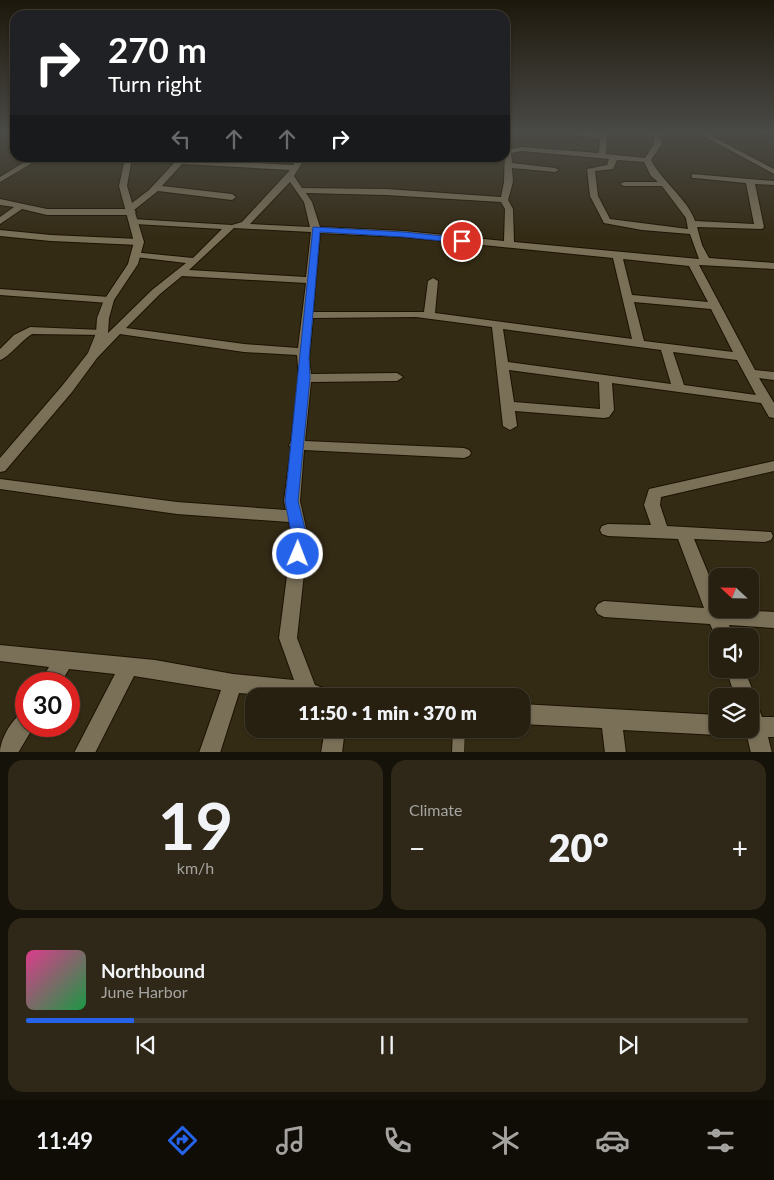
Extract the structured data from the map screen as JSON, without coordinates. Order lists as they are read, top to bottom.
{
  "north": "left",
  "page": {
    "turn": ["270 m", "Turn right"],
    "limit": "30",
    "trip": "11:50 · 1 min · 370 m",
    "tile": [
      ["19", "km/h"],
      "Climate"
    ],
    "heat": ["−", "20°", "+"],
    "song": ["Northbound", "June Harbor"],
    "tabs": "11:49"
  }
}
